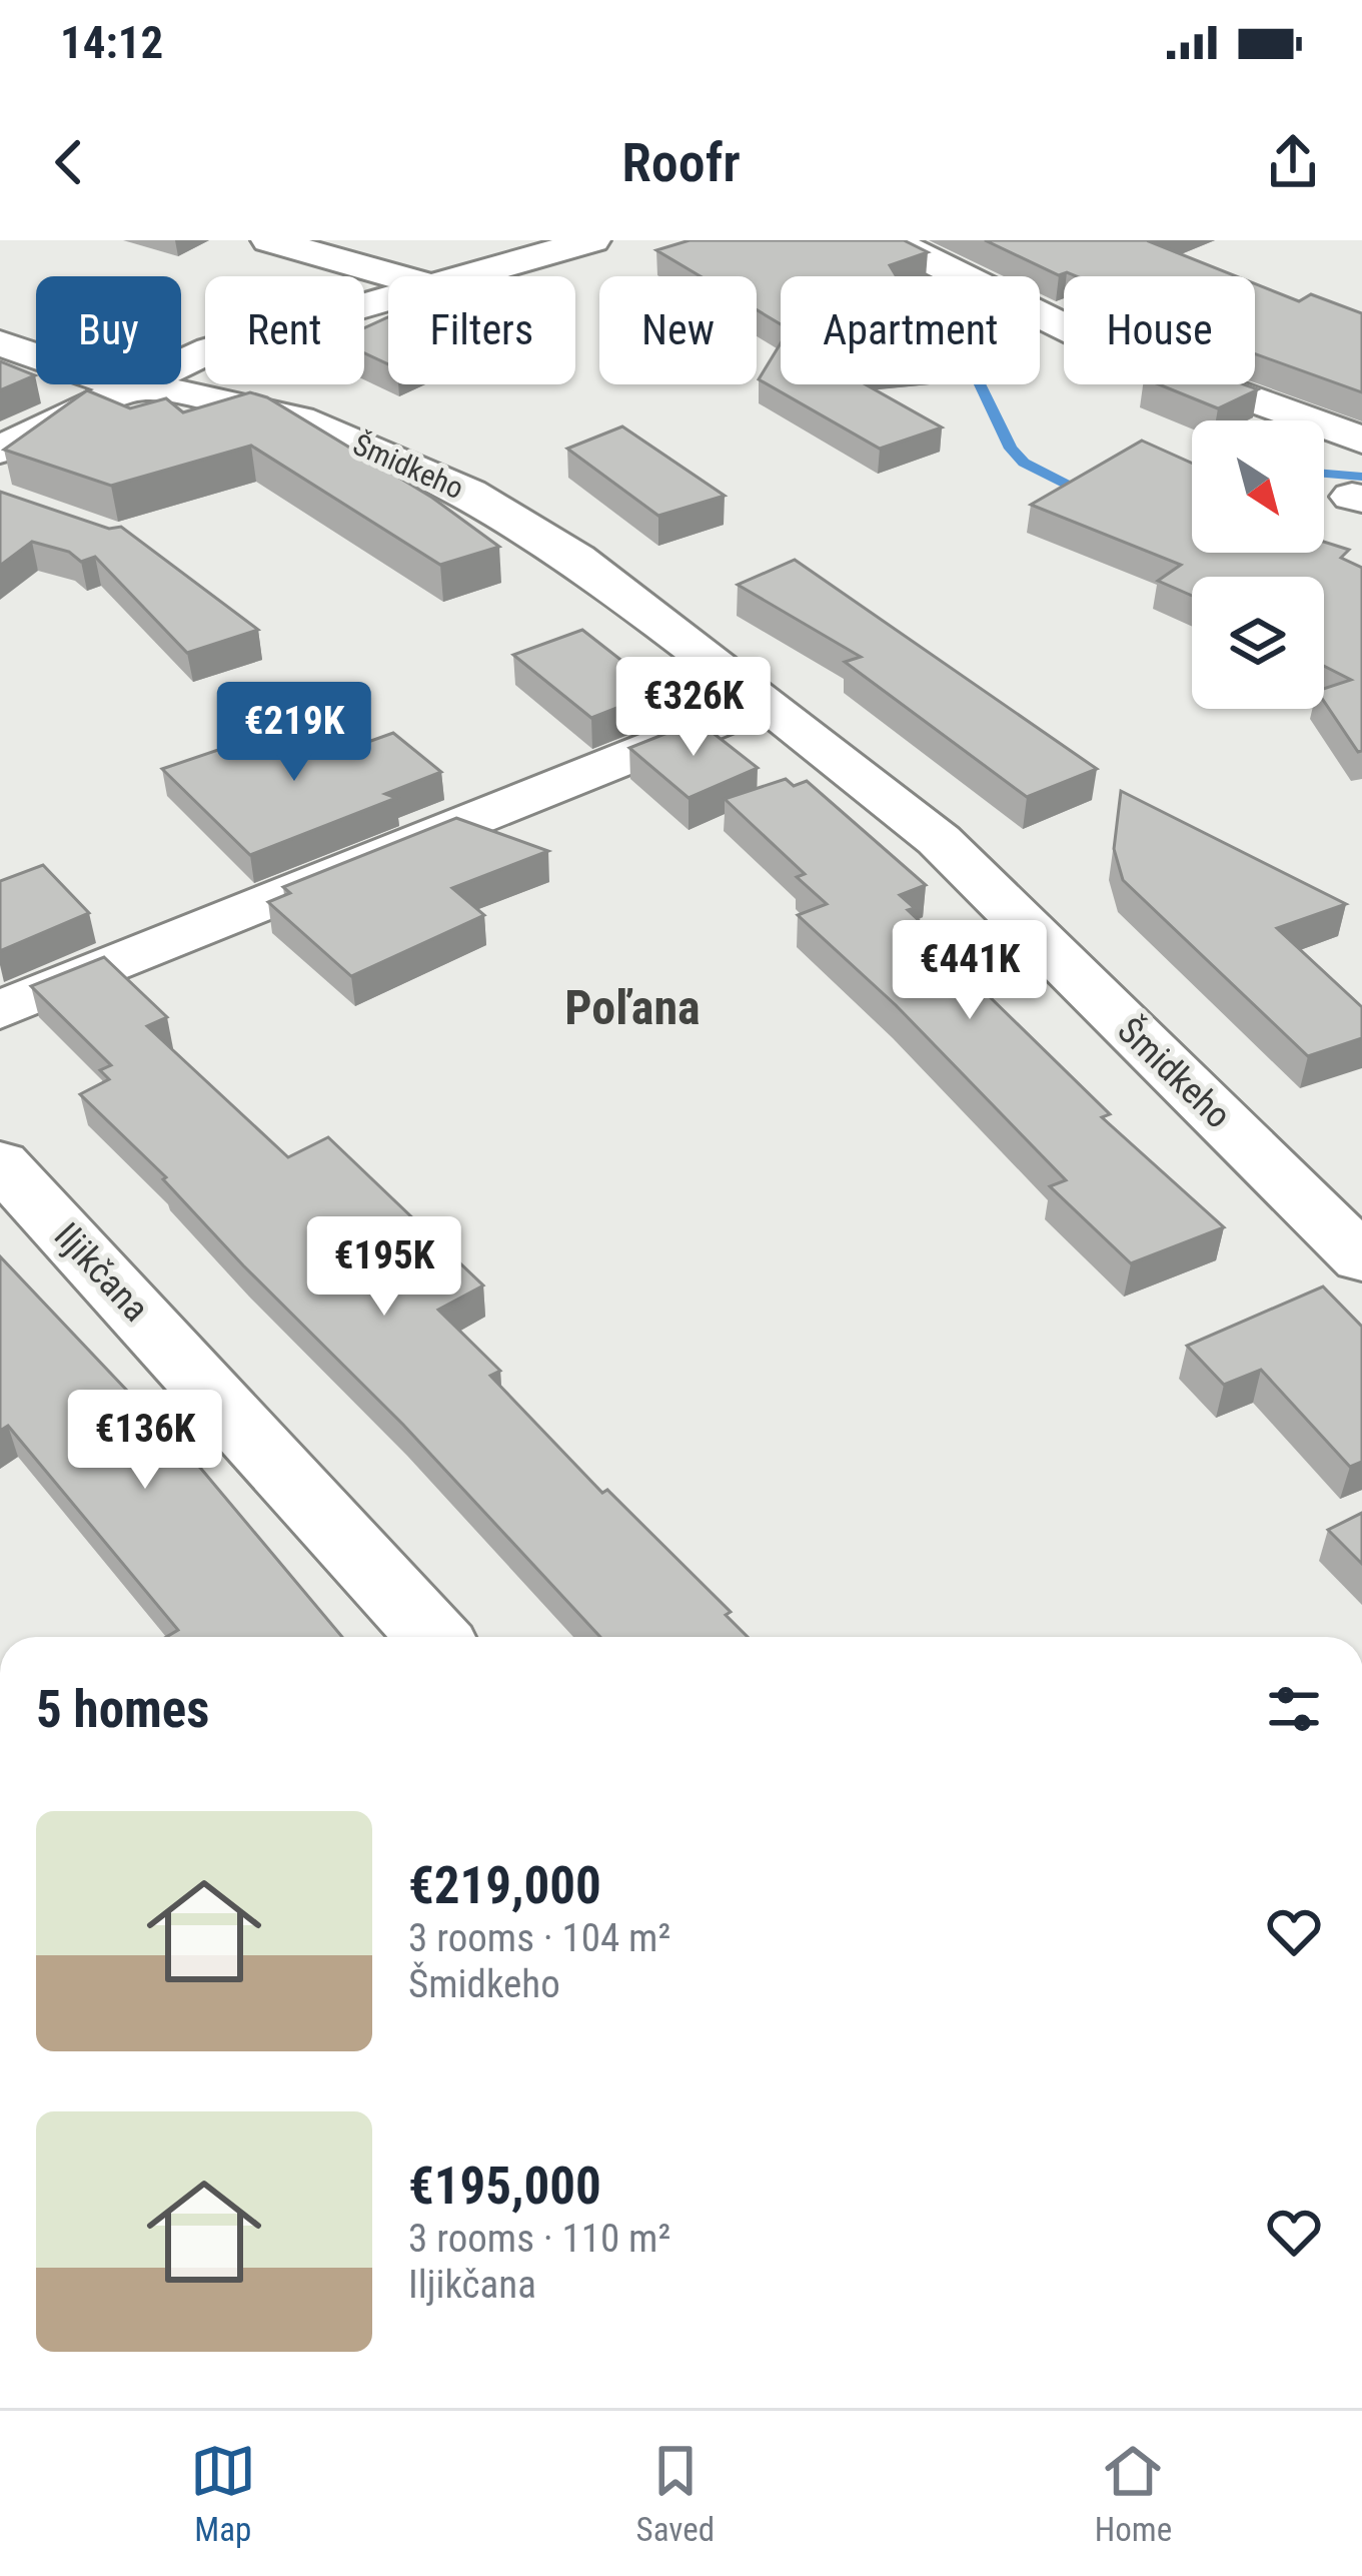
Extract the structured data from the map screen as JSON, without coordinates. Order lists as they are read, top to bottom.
{
  "streets": {
    "street": ["Šmidkeho", "Iljikčana"]
  },
  "districts": ["Poľana"],
  "north": "bottom right",
  "page": {
    "status": "14:12",
    "header": "Roofr",
    "chip": [
      "Buy",
      "Rent",
      "Filters",
      "New",
      "Apartment",
      "House"
    ],
    "price": [
      "€326K",
      "€219K",
      "€441K",
      "€195K",
      "€136K"
    ],
    "heading": "5 homes",
    "list": [
      {
        "name": "€219,000",
        "note": "3 rooms · 104 m² · Šmidkeho"
      },
      {
        "name": "€195,000",
        "note": "3 rooms · 110 m² · Iljikčana"
      }
    ],
    "tabs": ["Map", "Saved", "Home"]
  }
}
